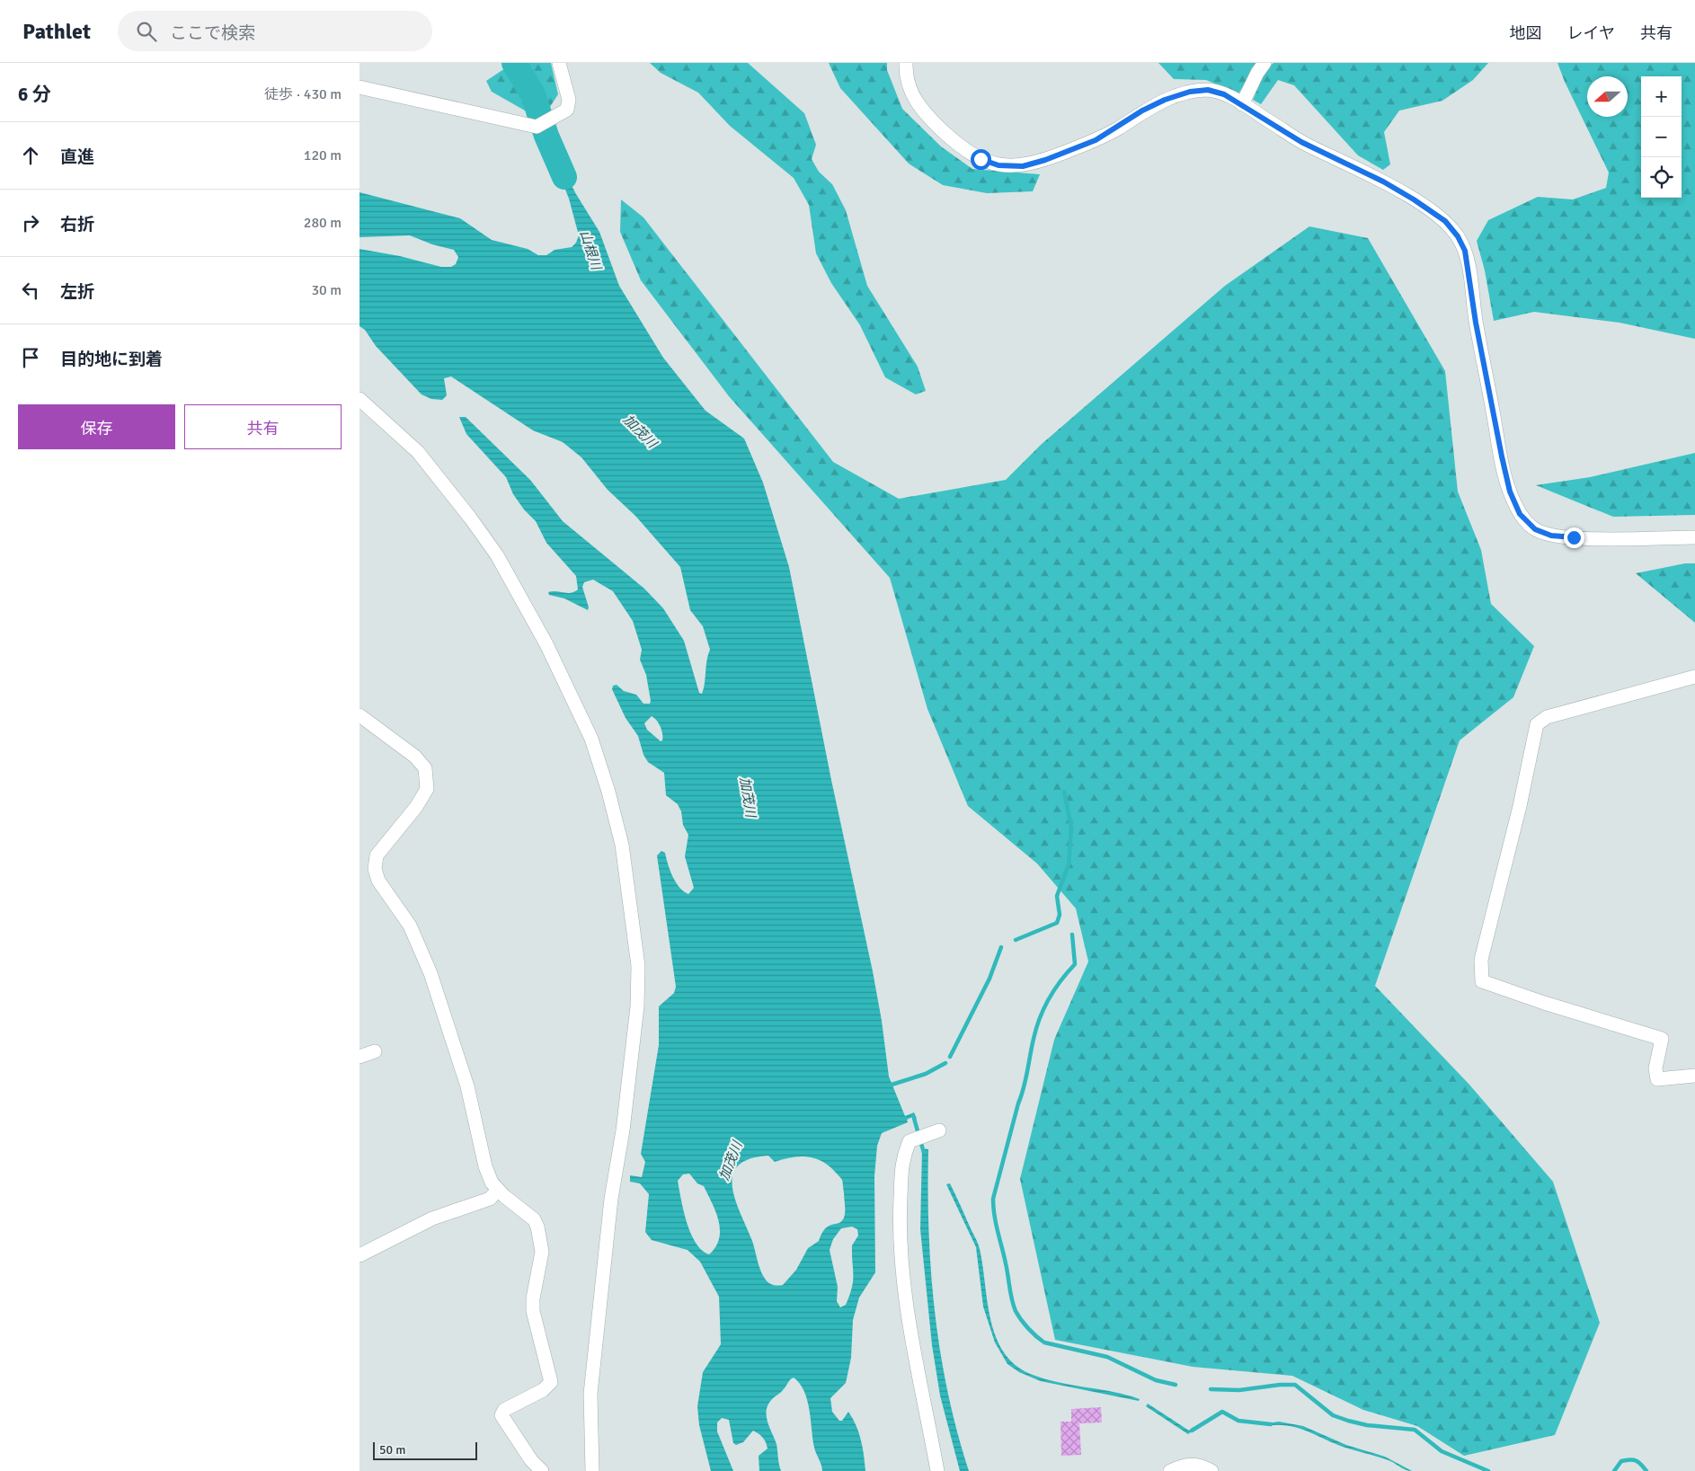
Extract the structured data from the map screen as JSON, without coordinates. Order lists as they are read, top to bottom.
{
  "water": ["山根川", "加茂川"],
  "scale_bar": "50 m",
  "north": "left",
  "page": {
    "header": "Pathlet",
    "search": "ここで検索",
    "nav": ["地図", "レイヤ", "共有"],
    "heading": ["6 分", "徒歩 · 430 m"],
    "map_buttons": ["+", "−"],
    "list": [
      ["直進", "120 m"],
      ["右折", "280 m"],
      ["左折", "30 m"],
      "目的地に到着"
    ],
    "buttons": ["保存", "共有"],
    "scale": "50 m"
  }
}
